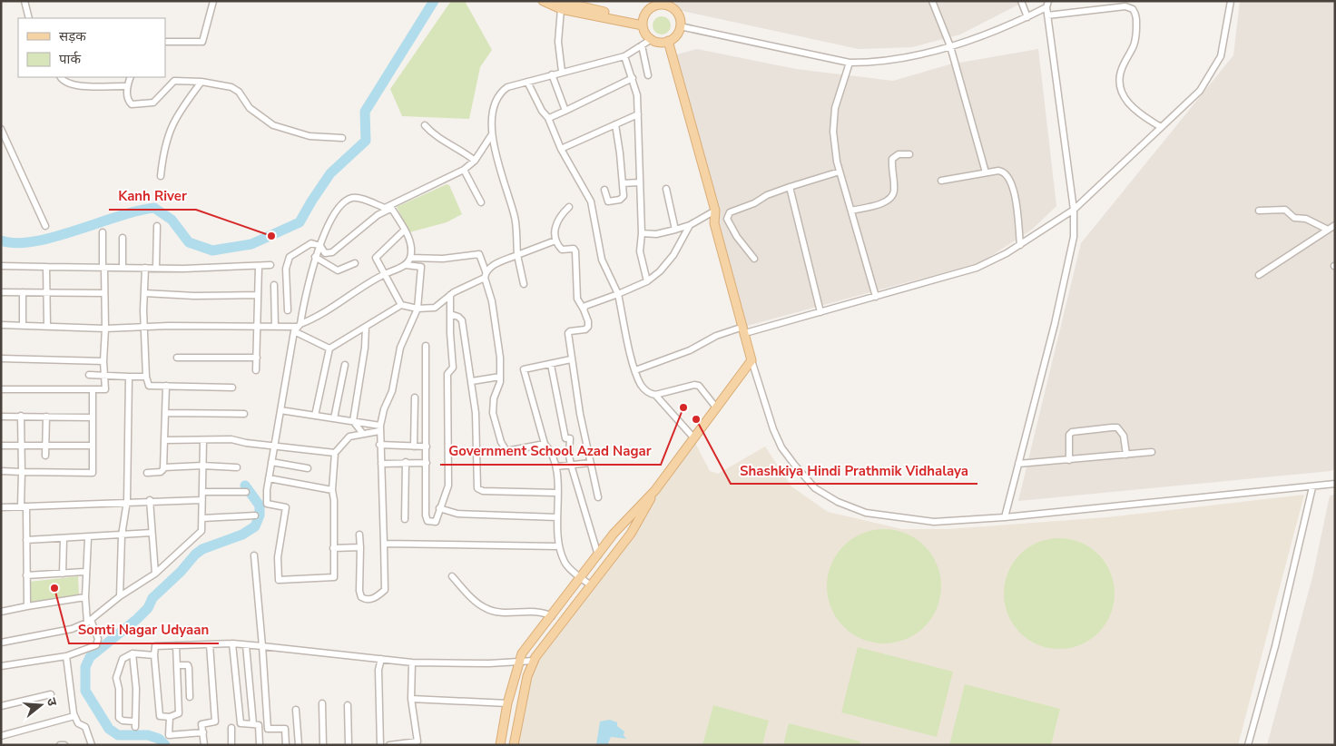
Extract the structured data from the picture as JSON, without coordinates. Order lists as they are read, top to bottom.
{
  "places": [
    "Kanh River",
    "Government School Azad Nagar",
    "Shashkiya Hindi Prathmik Vidhalaya",
    "Somti Nagar Udyaan"
  ],
  "legend": ["सड़क", "पार्क"],
  "north": "right"
}
